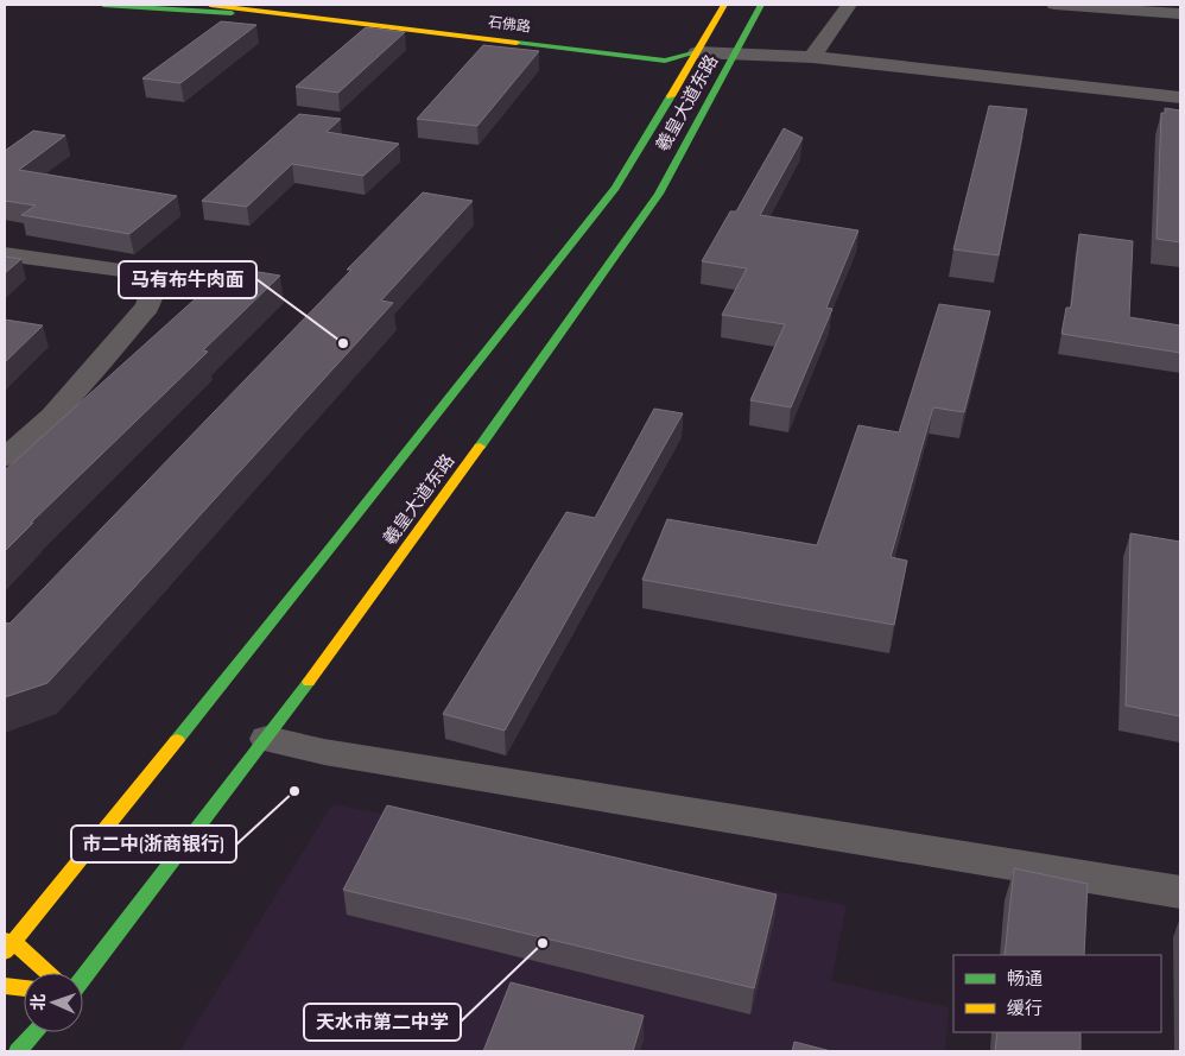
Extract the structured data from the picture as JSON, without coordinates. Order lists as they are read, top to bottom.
{
  "streets": {
    "main road": ["石佛路", "羲皇大道东路"]
  },
  "crossings": [
    ["石佛路", "羲皇大道东路"]
  ],
  "places": ["马有布牛肉面", "市二中(浙商银行)", "天水市第二中学"],
  "legend": ["畅通", "缓行"],
  "north": "left"
}
